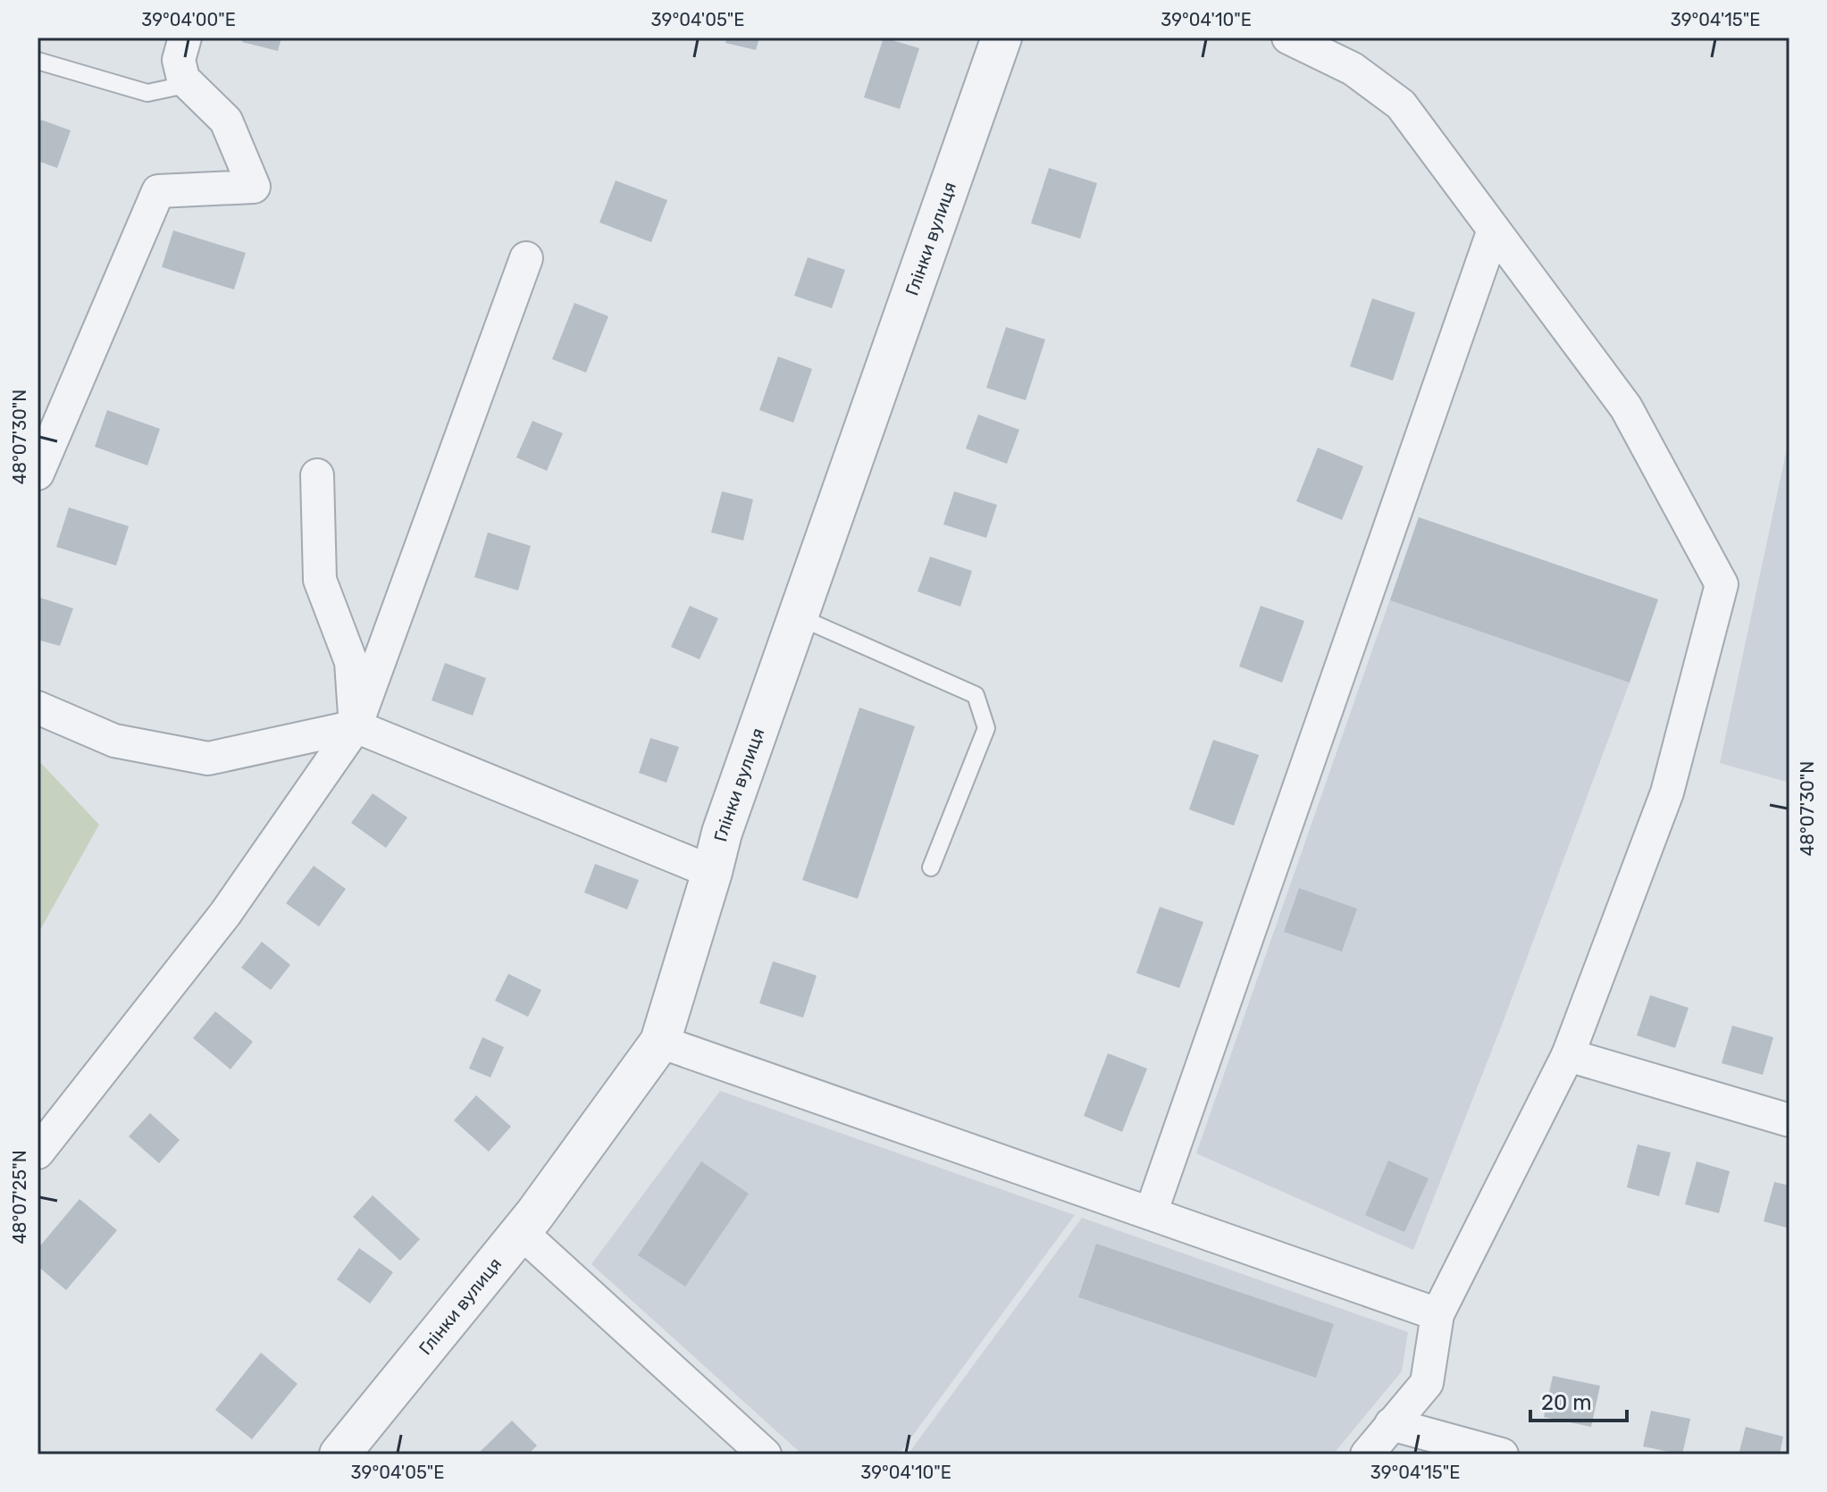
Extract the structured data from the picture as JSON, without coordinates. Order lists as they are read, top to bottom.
{
  "streets": {
    "street": ["Глінки вулиця"]
  },
  "scale_bar": "20 m",
  "coordinates": [
    "39°04'00\"E",
    "39°04'05\"E",
    "39°04'10\"E",
    "39°04'15\"E",
    "48°07'30\"N",
    "48°07'25\"N"
  ]
}
